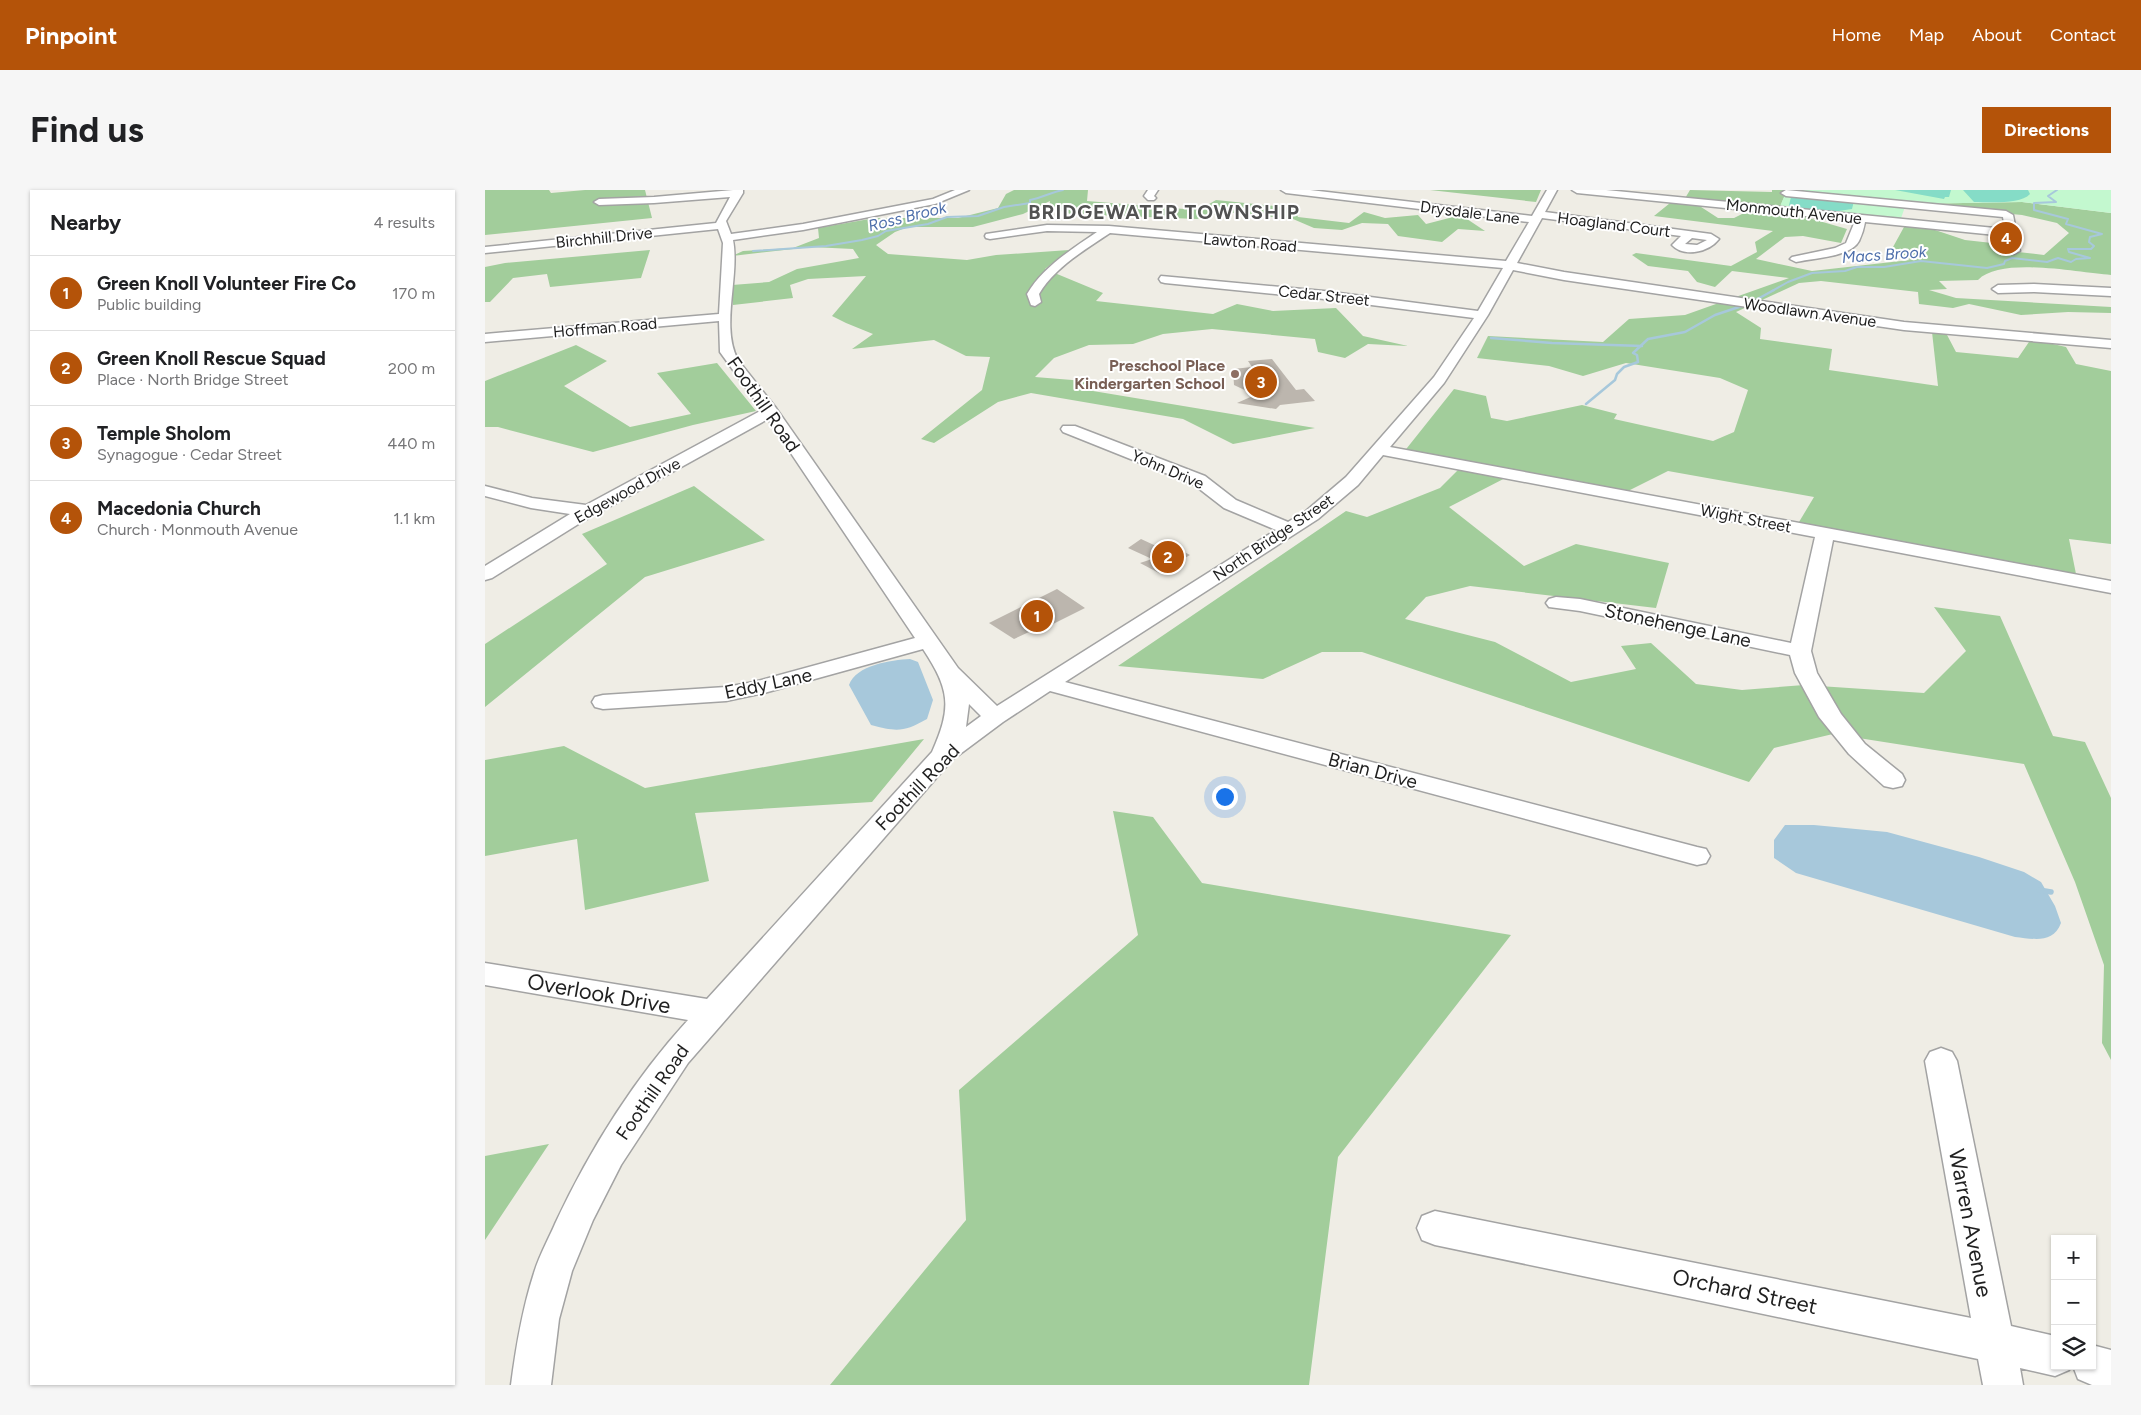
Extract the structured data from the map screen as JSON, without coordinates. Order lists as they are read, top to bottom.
{
  "streets": {
    "street": [
      "Monmouth Avenue",
      "Drysdale Lane",
      "Hoagland Court",
      "Birchhill Drive",
      "Lawton Road",
      "Cedar Street",
      "Woodlawn Avenue",
      "Hoffman Road",
      "Foothill Road",
      "Yohn Drive",
      "Edgewood Drive",
      "Wight Street",
      "North Bridge Street",
      "Stonehenge Lane",
      "Eddy Lane",
      "Brian Drive",
      "Overlook Drive",
      "Warren Avenue",
      "Orchard Street"
    ]
  },
  "crossings": [
    ["Drysdale Lane", "Hoagland Court"],
    ["Drysdale Lane", "North Bridge Street"],
    ["Hoagland Court", "North Bridge Street"],
    ["Birchhill Drive", "Foothill Road"],
    ["Lawton Road", "Woodlawn Avenue"],
    ["Lawton Road", "North Bridge Street"],
    ["Cedar Street", "North Bridge Street"],
    ["Woodlawn Avenue", "North Bridge Street"],
    ["Hoffman Road", "Foothill Road"],
    ["Foothill Road", "Edgewood Drive"],
    ["Foothill Road", "North Bridge Street"],
    ["Foothill Road", "Eddy Lane"],
    ["Foothill Road", "Overlook Drive"],
    ["Yohn Drive", "North Bridge Street"],
    ["Wight Street", "North Bridge Street"],
    ["North Bridge Street", "Brian Drive"],
    ["Warren Avenue", "Orchard Street"]
  ],
  "districts": ["BRIDGEWATER TOWNSHIP"],
  "water": ["Ross Brook", "Macs Brook"],
  "places": ["Preschool Place Kindergarten School"],
  "page": {
    "header": "Pinpoint",
    "nav": [
      "Home",
      "Map",
      "About",
      "Contact"
    ],
    "buttons": "Directions",
    "title": "Find us",
    "heading": ["Nearby", "4 results"],
    "pins": [
      "4",
      "3",
      "2",
      "1"
    ],
    "list": [
      {
        "mark": "1",
        "name": "Green Knoll Volunteer Fire Co",
        "note": "Public building",
        "value": "170 m"
      },
      {
        "mark": "2",
        "name": "Green Knoll Rescue Squad",
        "note": "Place · North Bridge Street",
        "value": "200 m"
      },
      {
        "mark": "3",
        "name": "Temple Sholom",
        "note": "Synagogue · Cedar Street",
        "value": "440 m"
      },
      {
        "mark": "4",
        "name": "Macedonia Church",
        "note": "Church · Monmouth Avenue",
        "value": "1.1 km"
      }
    ],
    "map_buttons": ["+", "−"]
  }
}
